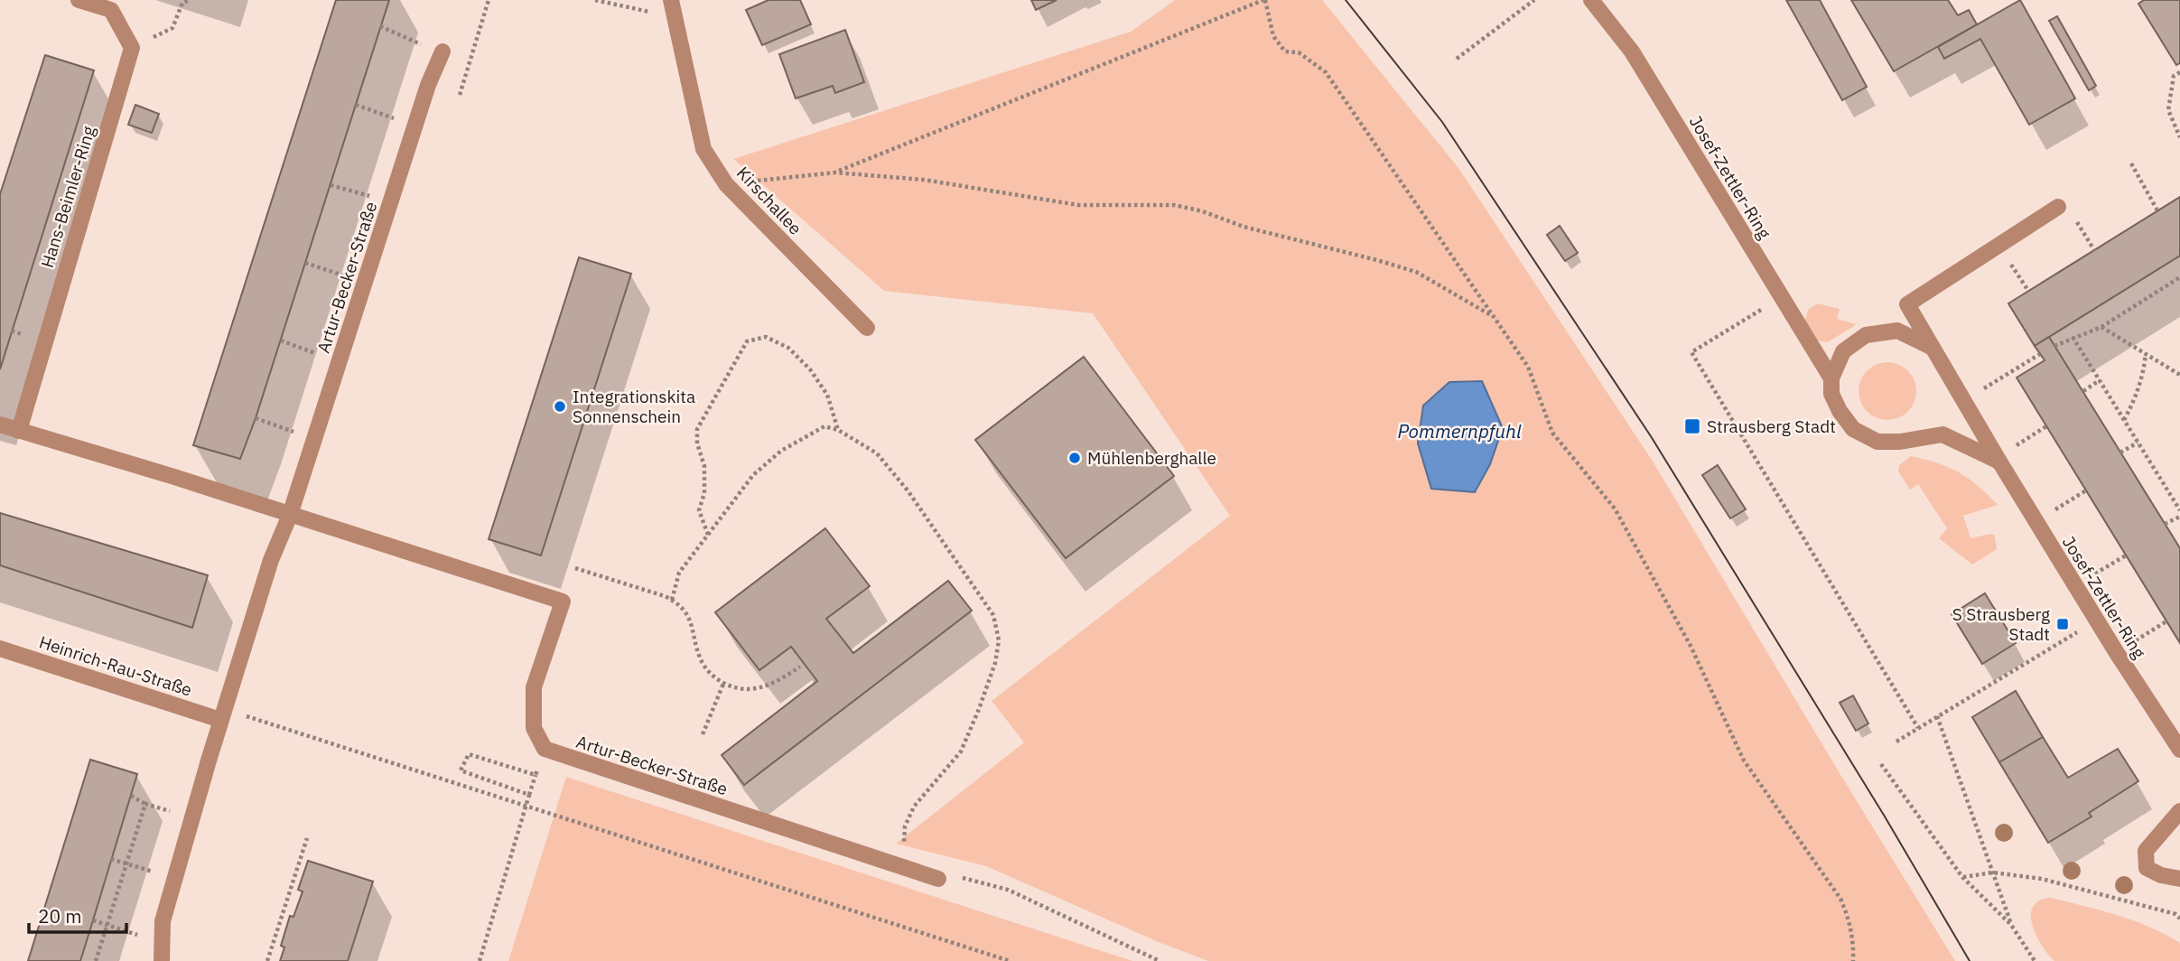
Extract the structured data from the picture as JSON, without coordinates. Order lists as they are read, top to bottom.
{
  "streets": {
    "street": [
      "Josef-Zettler-Ring",
      "Hans-Beimler-Ring",
      "Kirschallee",
      "Artur-Becker-Straße",
      "Heinrich-Rau-Straße"
    ]
  },
  "crossings": [
    ["Artur-Becker-Straße", "Heinrich-Rau-Straße"]
  ],
  "water": ["Pommernpfuhl"],
  "places": {
    "other": ["Integrationskita Sonnenschein", "Mühlenberghalle"],
    "transit": ["Strausberg Stadt", "S Strausberg Stadt"]
  },
  "scale_bar": "20 m"
}
